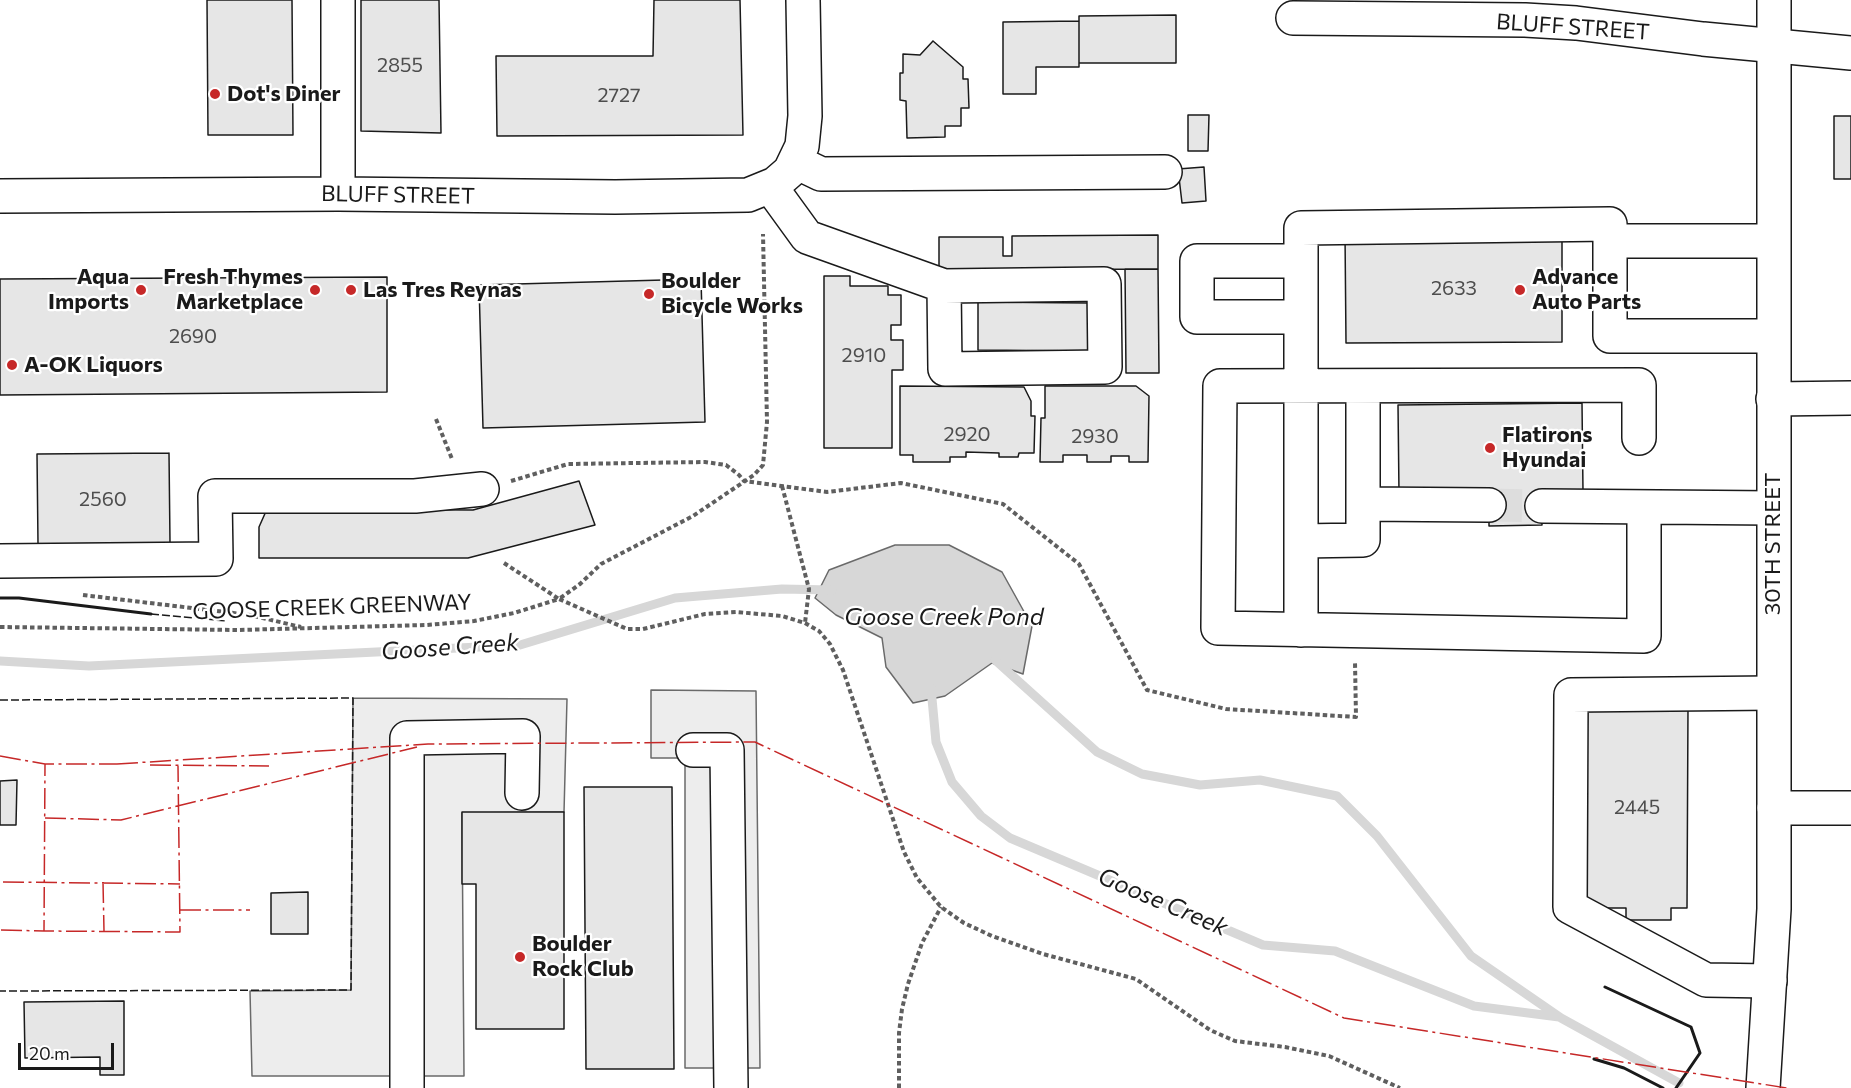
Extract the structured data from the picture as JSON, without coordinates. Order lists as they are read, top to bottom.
{
  "streets": {
    "street": ["BLUFF STREET", "30TH STREET"],
    "path": ["GOOSE CREEK GREENWAY"]
  },
  "crossings": [
    ["BLUFF STREET", "30TH STREET"],
    ["BLUFF STREET", "GOOSE CREEK GREENWAY"]
  ],
  "water": ["Goose Creek Pond", "Goose Creek"],
  "places": [
    "Dot's Diner",
    "Aqua Imports",
    "Fresh Thymes Marketplace",
    "Las Tres Reynas",
    "Advance Auto Parts",
    "Boulder Bicycle Works",
    "A-OK Liquors",
    "Flatirons Hyundai",
    "Boulder Rock Club"
  ],
  "house_numbers": [
    "2855",
    "2727",
    "2633",
    "2690",
    "2910",
    "2920",
    "2930",
    "2560",
    "2445"
  ],
  "scale_bar": "20 m"
}
